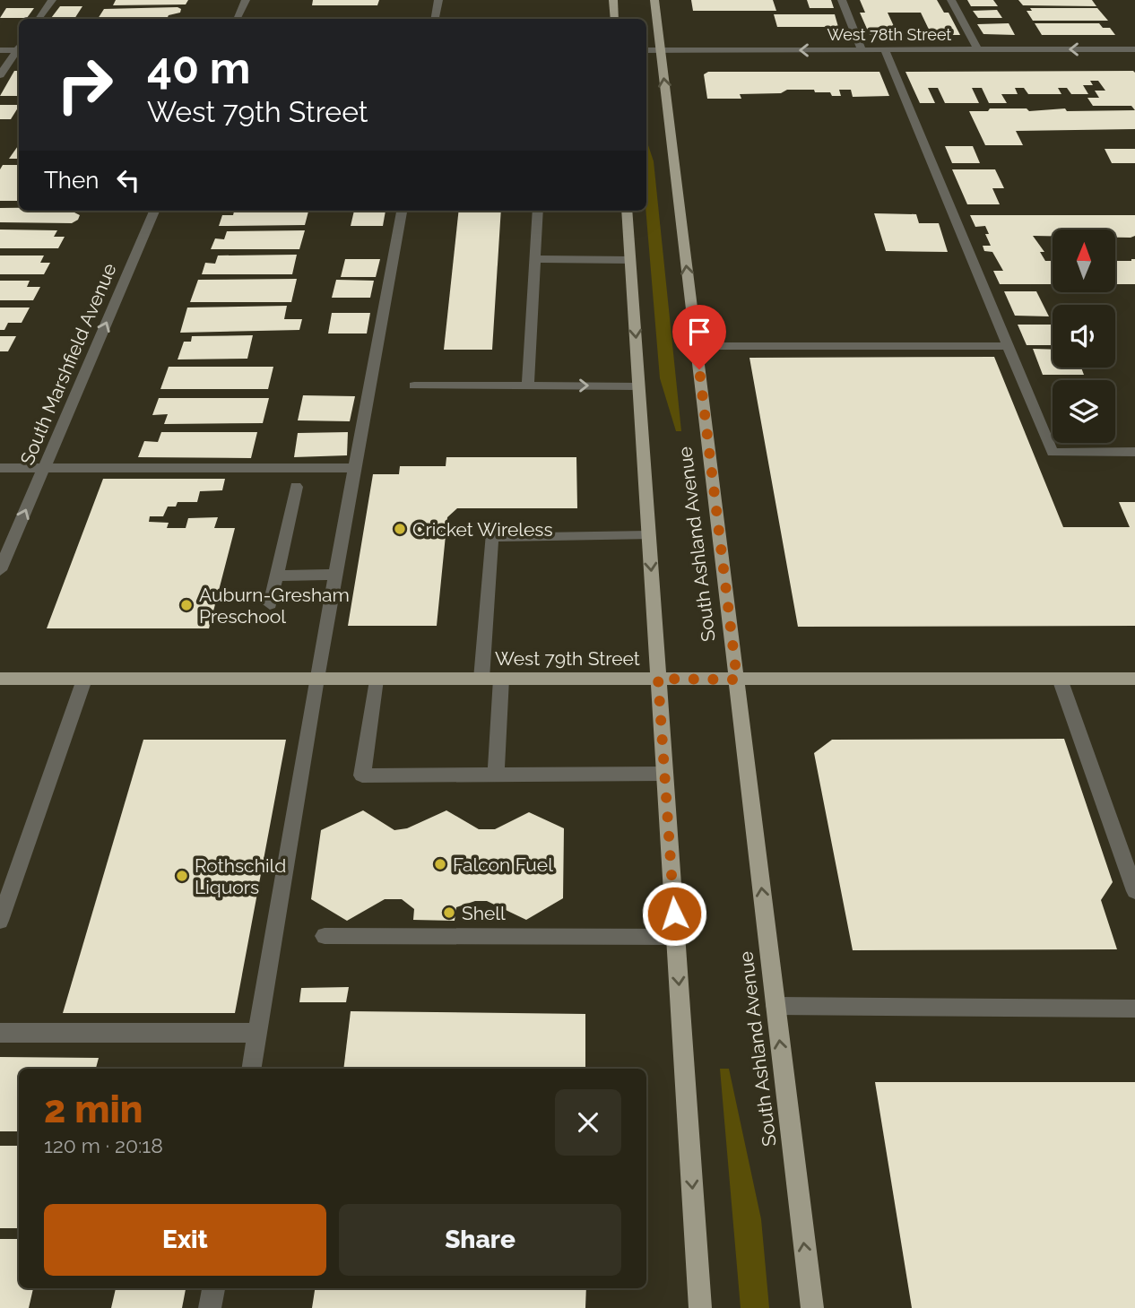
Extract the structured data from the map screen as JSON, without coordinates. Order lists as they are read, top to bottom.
{
  "streets": {
    "main road": ["South Ashland Avenue", "West 79th Street"],
    "street": ["West 78th Street", "South Marshfield Avenue"]
  },
  "crossings": [
    ["West 78th Street", "South Ashland Avenue"],
    ["South Ashland Avenue", "West 79th Street"]
  ],
  "one_way": ["West 78th Street", "South Marshfield Avenue"],
  "places": [
    "Cricket Wireless",
    "Auburn-Gresham Preschool",
    "Falcon Fuel",
    "Rothschild Liquors",
    "Shell"
  ],
  "north": "top",
  "page": {
    "turn": ["40 m", "West 79th Street"],
    "then": "Then",
    "heading": ["2 min", "120 m · 20:18"],
    "buttons": ["Exit", "Share"]
  }
}
